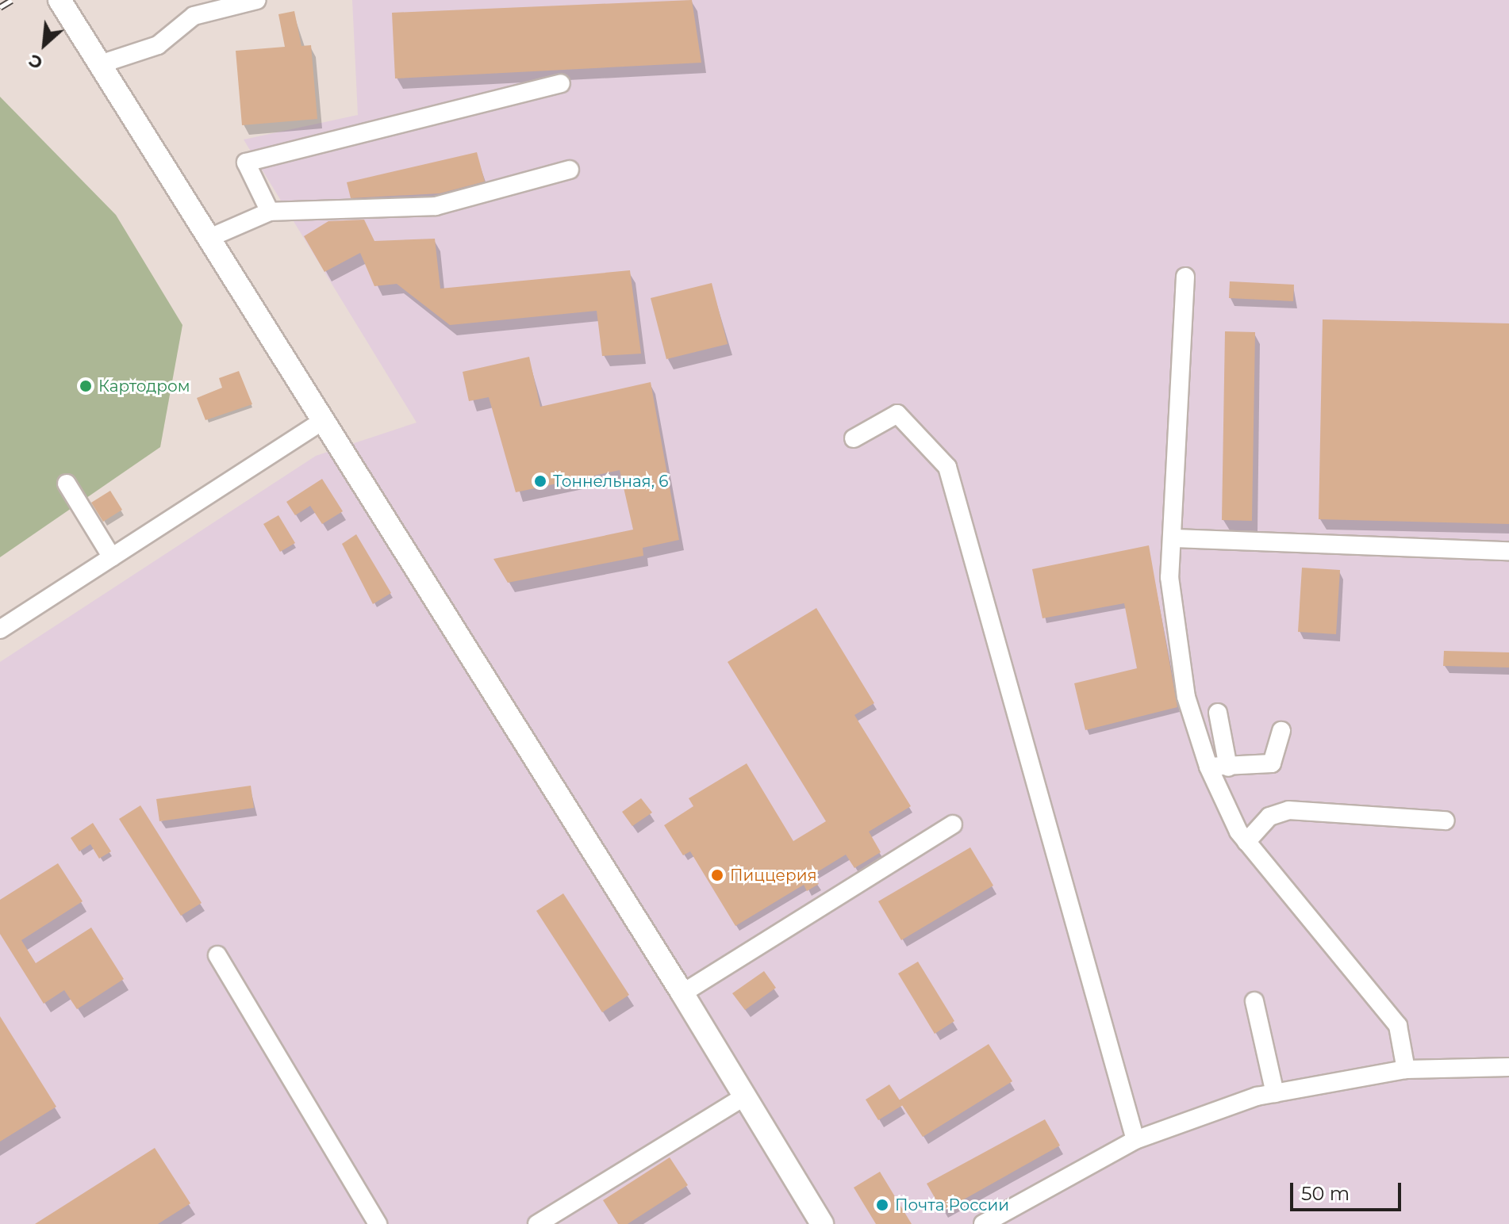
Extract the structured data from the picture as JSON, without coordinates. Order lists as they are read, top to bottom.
{
  "places": [
    "Картодром",
    "Тоннельная, 6",
    "Пиццерия",
    "Почта России"
  ],
  "scale_bar": "50 m",
  "north": "bottom left"
}
